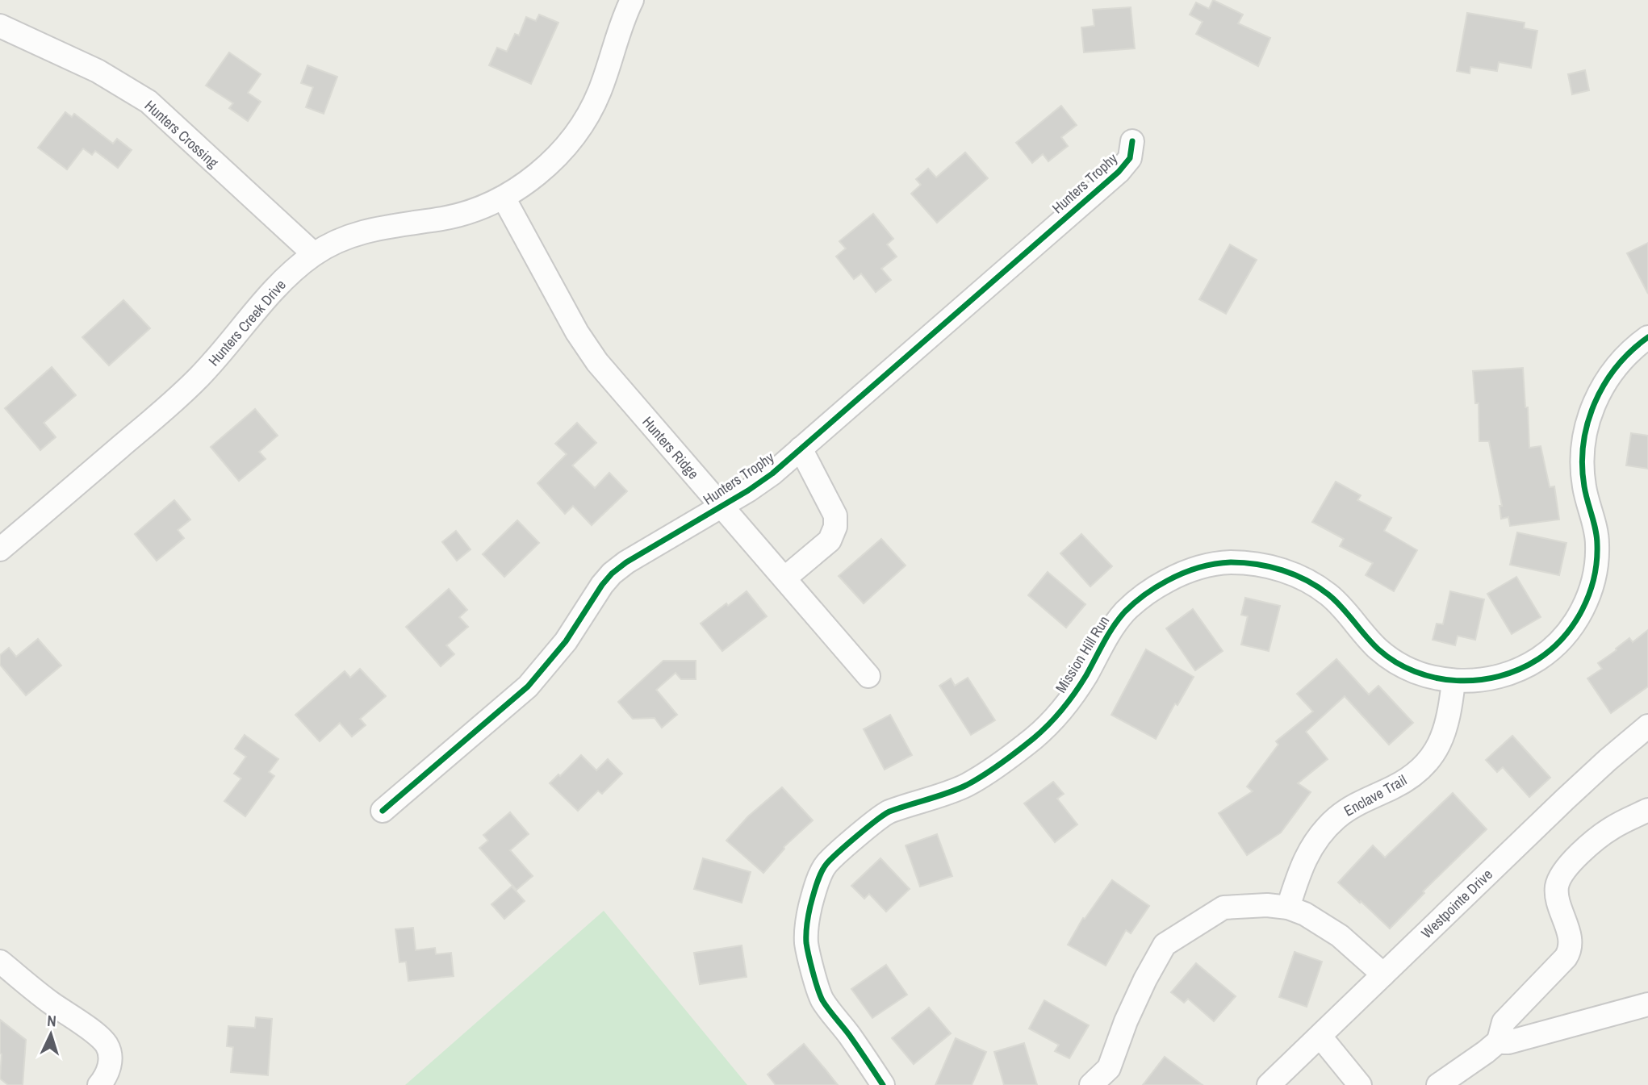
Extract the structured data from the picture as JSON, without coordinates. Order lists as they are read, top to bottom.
{
  "streets": {
    "street": [
      "Hunters Crossing",
      "Hunters Trophy",
      "Hunters Creek Drive",
      "Hunters Ridge",
      "Mission Hill Run",
      "Enclave Trail",
      "Westpointe Drive"
    ]
  },
  "crossings": [
    ["Hunters Crossing", "Hunters Creek Drive"],
    ["Hunters Trophy", "Hunters Ridge"],
    ["Hunters Creek Drive", "Hunters Ridge"],
    ["Mission Hill Run", "Enclave Trail"]
  ],
  "north": "top"
}
